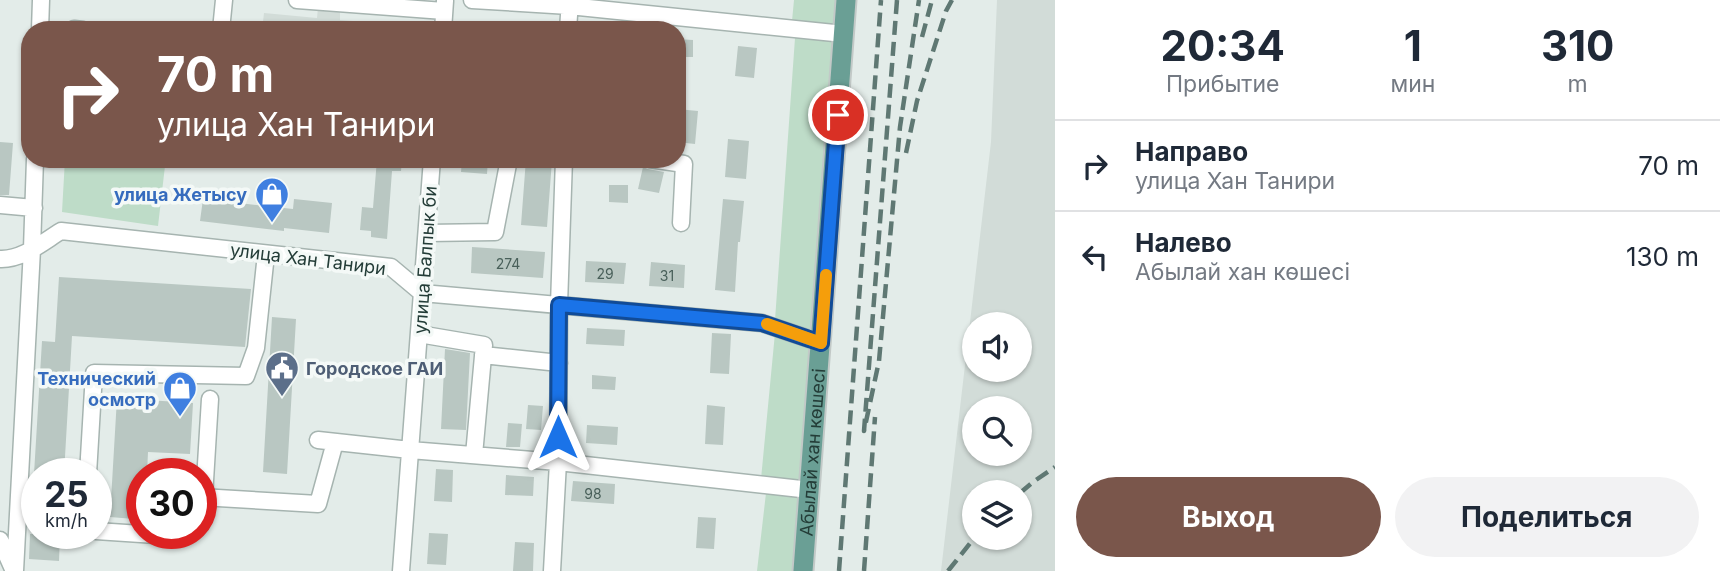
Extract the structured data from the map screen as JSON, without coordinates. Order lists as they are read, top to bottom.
{
  "streets": {
    "main road": ["Абылай хан көшесі"],
    "street": ["улица Хан Танири", "улица Балпык би"]
  },
  "crossings": [
    ["улица Хан Танири", "улица Балпык би"]
  ],
  "places": {
    "shop": ["улица Жетысу", "Технический осмотр"],
    "public building": ["Городское ГАИ"]
  },
  "house_numbers": [
    "274",
    "29",
    "31",
    "98"
  ],
  "page": {
    "eta": [
      "20:34",
      "Прибытие",
      "1",
      "мин",
      "310",
      "m"
    ],
    "turn": ["70 m", "улица Хан Танири"],
    "list": [
      {
        "name": "Направо",
        "note": "улица Хан Танири",
        "value": "70 m"
      },
      {
        "name": "Налево",
        "note": "Абылай хан көшесі",
        "value": "130 m"
      }
    ],
    "speed": "25 km/h",
    "limit": "30",
    "buttons": ["Выход", "Поделиться"]
  }
}
